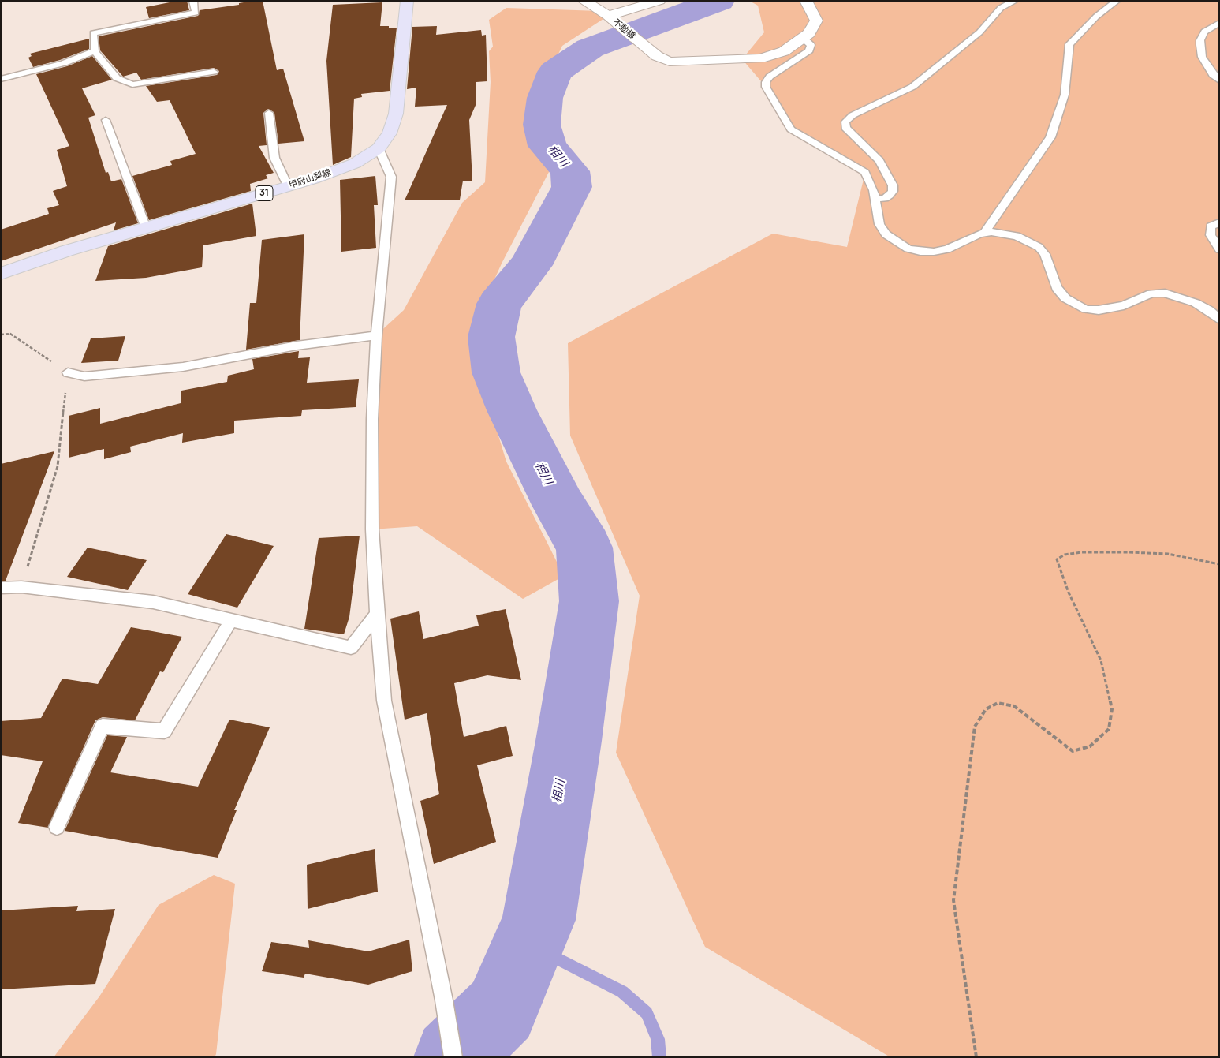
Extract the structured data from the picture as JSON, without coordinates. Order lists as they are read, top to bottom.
{
  "streets": {
    "main road": ["甲府山梨線", "31"],
    "street": ["不動橋"]
  },
  "water": ["相川"]
}
